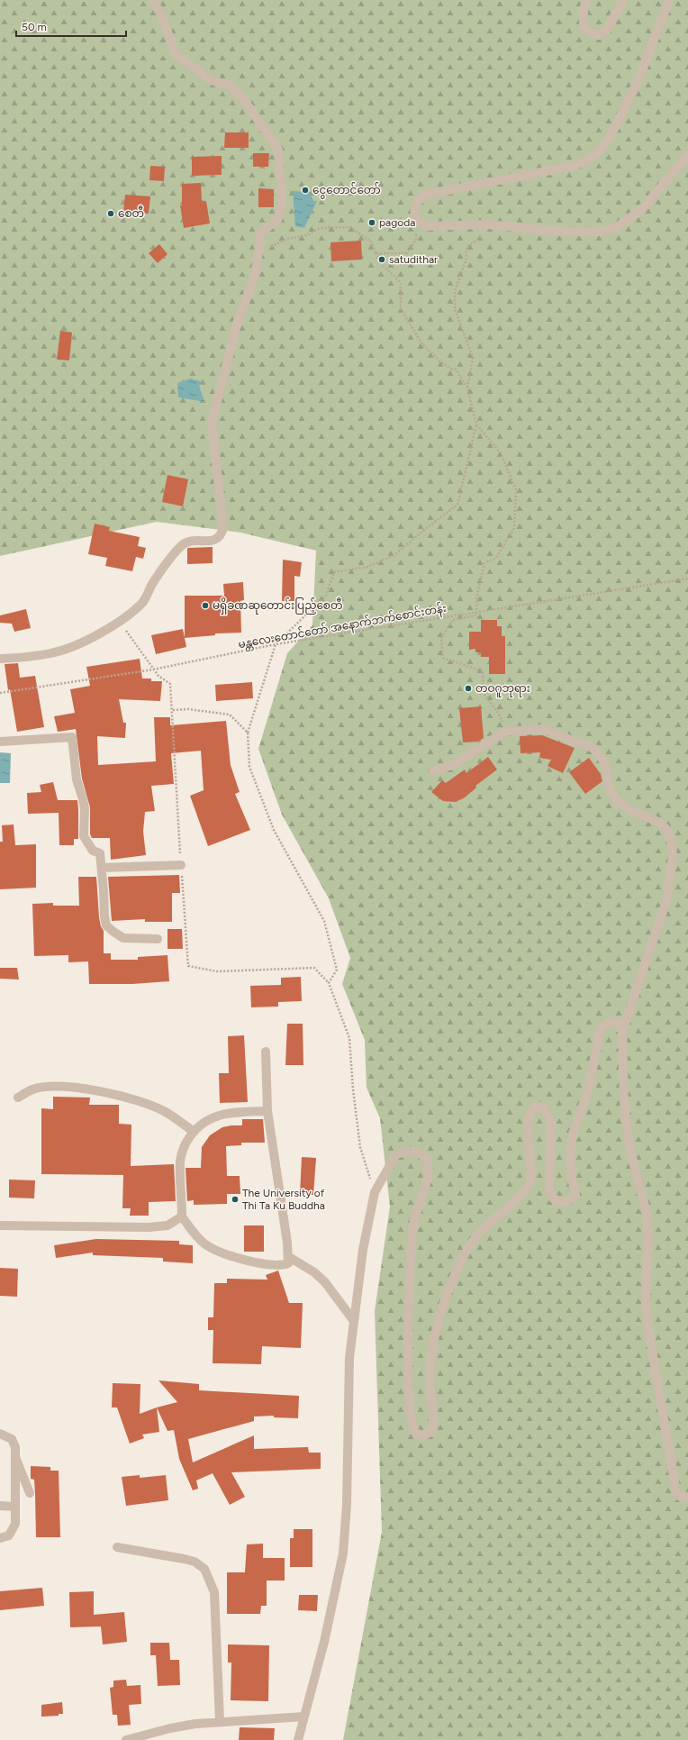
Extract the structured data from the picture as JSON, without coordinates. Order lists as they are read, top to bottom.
{
  "streets": {
    "path": ["မန္တလေးတောင်တော် အနောက်ဘက်စောင်းတန်း"]
  },
  "places": [
    "ငွေတောင်တော်",
    "စေတီ",
    "pagoda",
    "satudithar",
    "မရှိခဏဆုတောင်းပြည့်စေတီ",
    "တဝဂူဘုရား",
    "The University of Thi Ta Ku Buddha"
  ],
  "scale_bar": "50 m"
}
